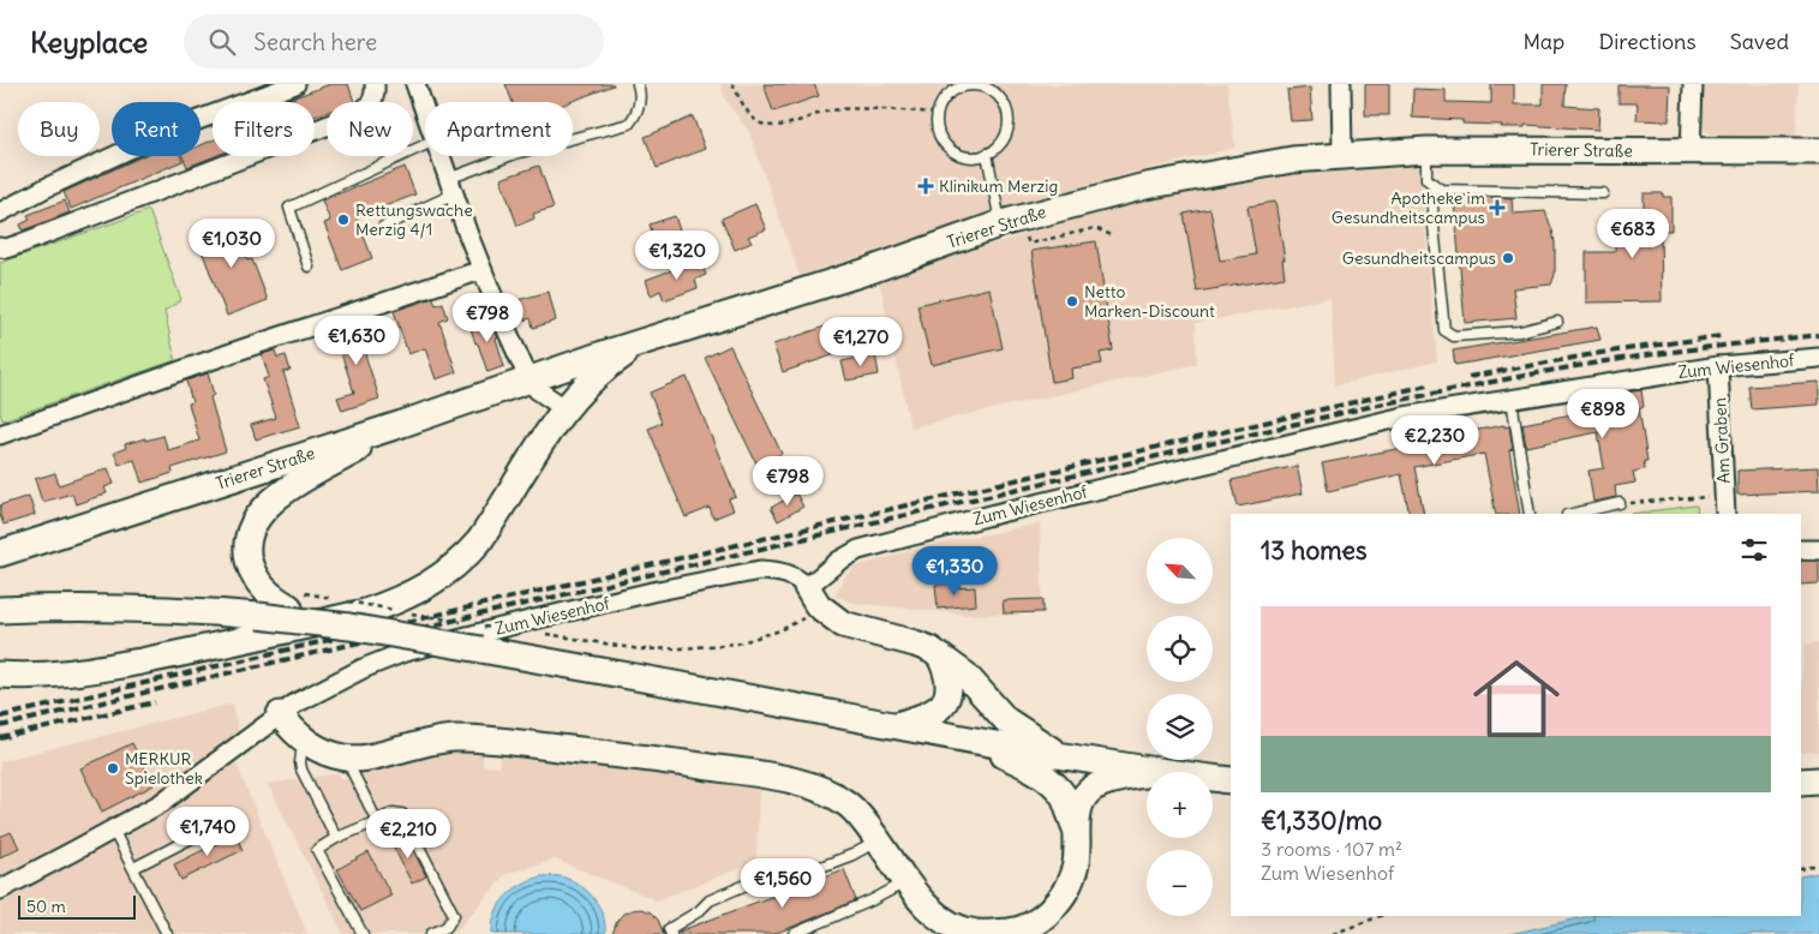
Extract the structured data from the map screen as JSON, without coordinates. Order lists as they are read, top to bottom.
{
  "streets": {
    "main road": ["Trierer Straße"],
    "street": ["Zum Wiesenhof", "Am Graben"]
  },
  "crossings": [
    ["Zum Wiesenhof", "Am Graben"]
  ],
  "places": {
    "health": ["Klinikum Merzig", "Apotheke im Gesundheitscampus"],
    "other": [
      "Rettungswache Merzig 4/1",
      "Gesundheitscampus",
      "Netto Marken-Discount",
      "MERKUR Spielothek"
    ]
  },
  "scale_bar": "50 m",
  "north": "top left",
  "page": {
    "header": "Keyplace",
    "search": "Search here",
    "nav": ["Map", "Directions", "Saved"],
    "chip": [
      "Buy",
      "Rent",
      "Filters",
      "New",
      "Apartment"
    ],
    "price": [
      "€683",
      "€1,030",
      "€1,320",
      "€798",
      "€1,630",
      "€1,270",
      "€898",
      "€2,230",
      "€798",
      "€1,330",
      "€1,740",
      "€2,210",
      "€1,560"
    ],
    "heading": "13 homes",
    "map_buttons": ["+", "−"],
    "list": [
      {
        "name": "€1,330/mo",
        "note": "3 rooms · 107 m² · Zum Wiesenhof"
      }
    ],
    "scale": "50 m"
  }
}
